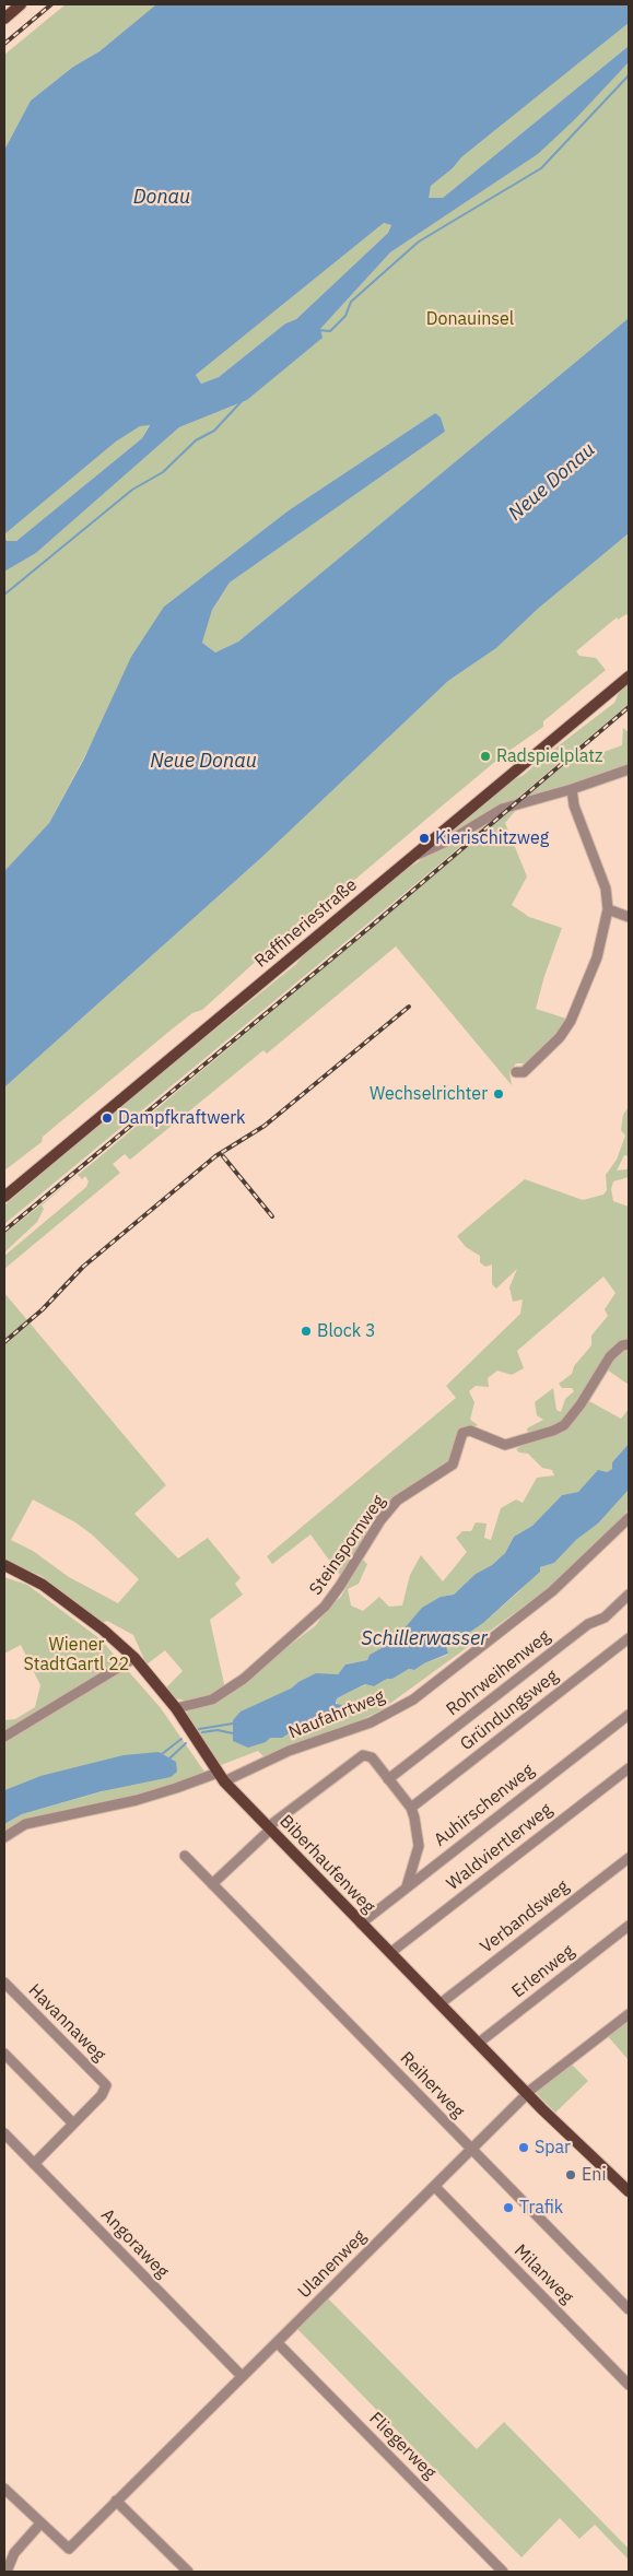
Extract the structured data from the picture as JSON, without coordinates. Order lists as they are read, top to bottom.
{
  "streets": {
    "main road": ["Raffineriestraße", "Biberhaufenweg"],
    "street": [
      "Steinspornweg",
      "Rohrweihenweg",
      "Gründungsweg",
      "Naufahrtweg",
      "Auhirschenweg",
      "Waldviertlerweg",
      "Verbandsweg",
      "Erlenweg",
      "Havannaweg",
      "Reiherweg",
      "Angoraweg",
      "Ulanenweg",
      "Milanweg",
      "Fliegerweg"
    ]
  },
  "crossings": [
    ["Steinspornweg", "Biberhaufenweg"],
    ["Naufahrtweg", "Biberhaufenweg"],
    ["Auhirschenweg", "Biberhaufenweg"],
    ["Waldviertlerweg", "Biberhaufenweg"],
    ["Biberhaufenweg", "Verbandsweg"],
    ["Biberhaufenweg", "Erlenweg"],
    ["Biberhaufenweg", "Ulanenweg"],
    ["Reiherweg", "Ulanenweg"],
    ["Angoraweg", "Ulanenweg"],
    ["Ulanenweg", "Milanweg"],
    ["Ulanenweg", "Fliegerweg"]
  ],
  "water": ["Donau", "Neue Donau", "Schillerwasser"],
  "parks": ["Donauinsel", "Wiener StadtGartl 22"],
  "places": [
    "Radspielplatz",
    "Kierischitzweg",
    "Wechselrichter",
    "Dampfkraftwerk",
    "Block 3",
    "Spar",
    "Eni",
    "Trafik"
  ]
}
